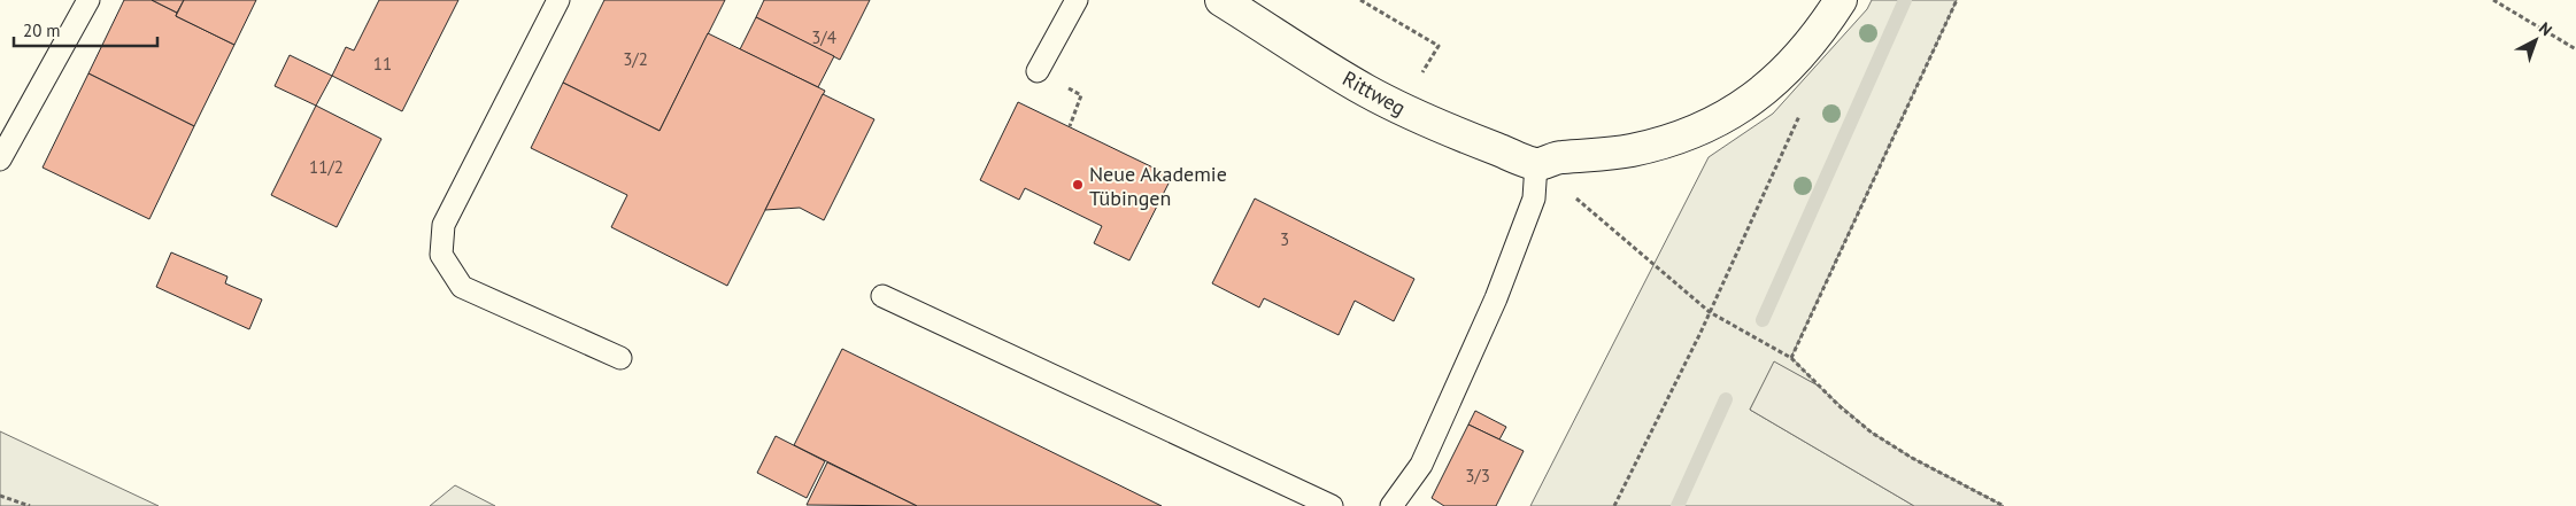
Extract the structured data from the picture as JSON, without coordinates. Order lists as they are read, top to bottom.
{
  "streets": {
    "street": ["Rittweg"]
  },
  "places": ["Neue Akademie Tübingen"],
  "house_numbers": [
    "3/4",
    "3/2",
    "11",
    "11/2",
    "3",
    "3/3"
  ],
  "scale_bar": "20 m",
  "north": "top right"
}
